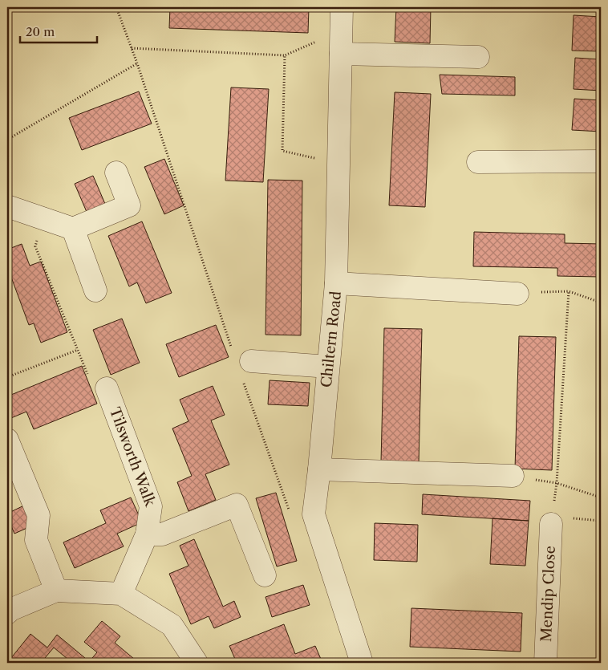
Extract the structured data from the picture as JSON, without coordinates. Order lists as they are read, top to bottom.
{
  "streets": {
    "street": ["Chiltern Road", "Tilsworth Walk", "Mendip Close"]
  },
  "scale_bar": "20 m"
}
